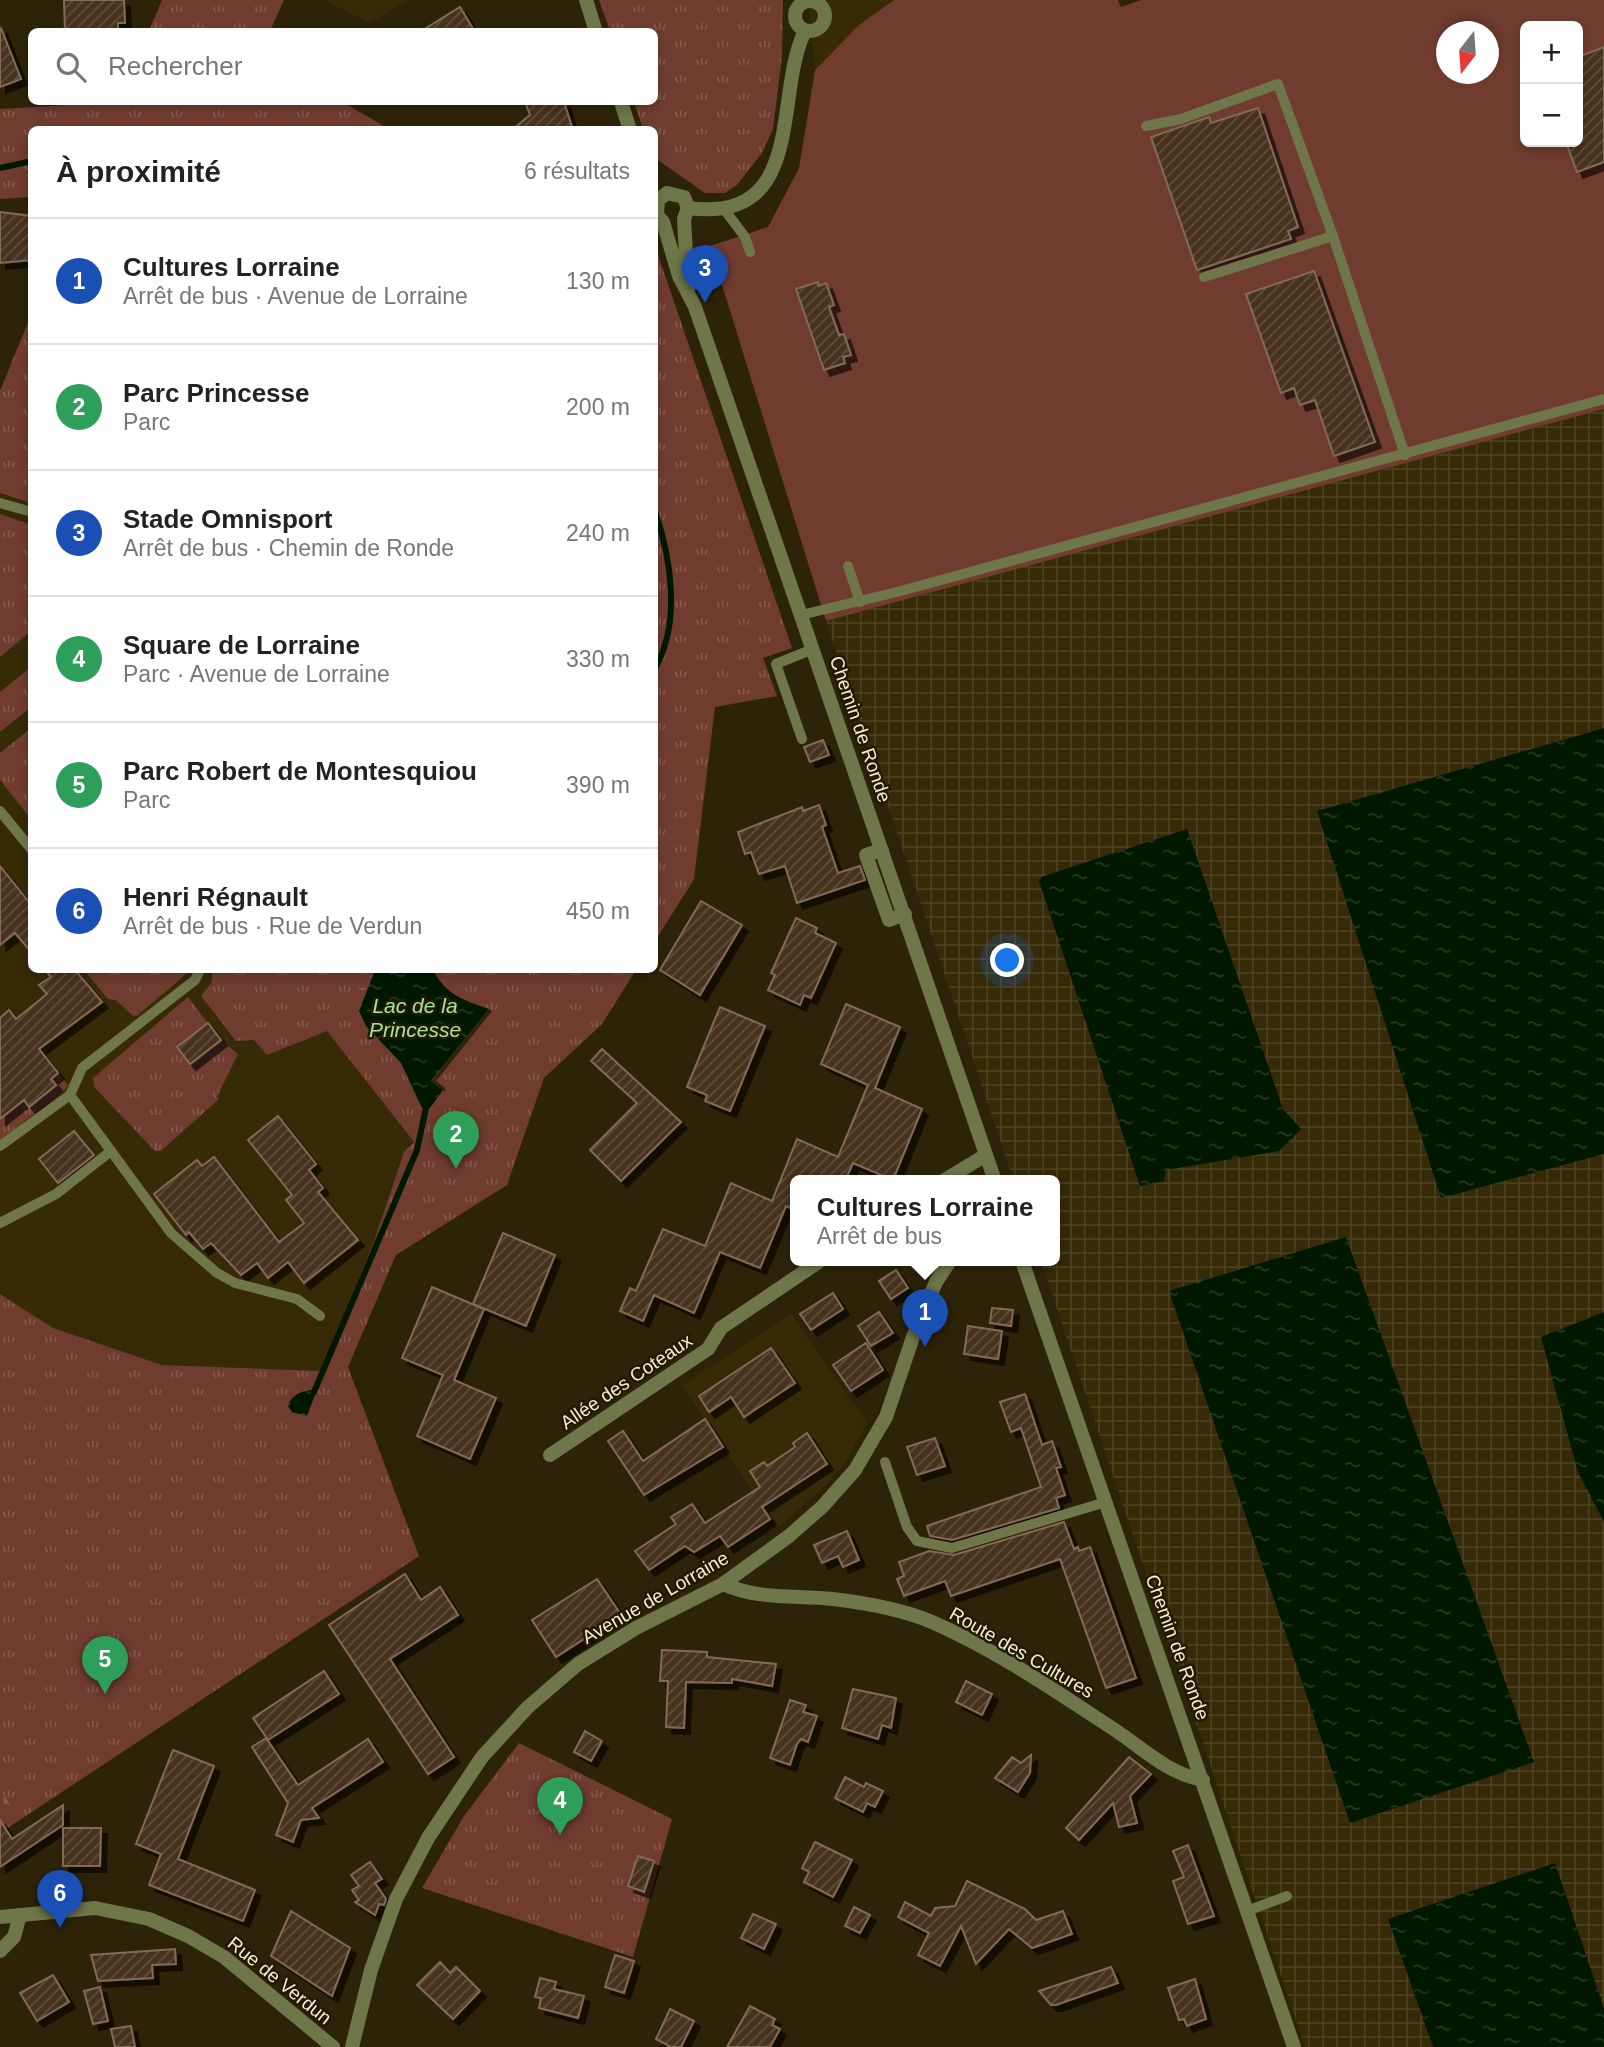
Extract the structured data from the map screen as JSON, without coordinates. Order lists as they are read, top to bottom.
{
  "streets": {
    "street": [
      "Chemin de Ronde",
      "Allée des Coteaux",
      "Avenue de Lorraine",
      "Route des Cultures",
      "Rue de Verdun"
    ]
  },
  "crossings": [
    ["Chemin de Ronde", "Route des Cultures"],
    ["Avenue de Lorraine", "Route des Cultures"]
  ],
  "water": ["Lac de la Princesse"],
  "north": "bottom",
  "page": {
    "map_buttons": ["+", "−"],
    "search": "Rechercher",
    "heading": ["À proximité", "6 résultats"],
    "list": [
      {
        "mark": "1",
        "name": "Cultures Lorraine",
        "note": "Arrêt de bus · Avenue de Lorraine",
        "value": "130 m"
      },
      {
        "mark": "2",
        "name": "Parc Princesse",
        "note": "Parc",
        "value": "200 m"
      },
      {
        "mark": "3",
        "name": "Stade Omnisport",
        "note": "Arrêt de bus · Chemin de Ronde",
        "value": "240 m"
      },
      {
        "mark": "4",
        "name": "Square de Lorraine",
        "note": "Parc · Avenue de Lorraine",
        "value": "330 m"
      },
      {
        "mark": "5",
        "name": "Parc Robert de Montesquiou",
        "note": "Parc",
        "value": "390 m"
      },
      {
        "mark": "6",
        "name": "Henri Régnault",
        "note": "Arrêt de bus · Rue de Verdun",
        "value": "450 m"
      }
    ],
    "pins": [
      "3",
      "2",
      "1",
      "5",
      "4",
      "6"
    ],
    "popup": ["Cultures Lorraine", "Arrêt de bus"]
  }
}
